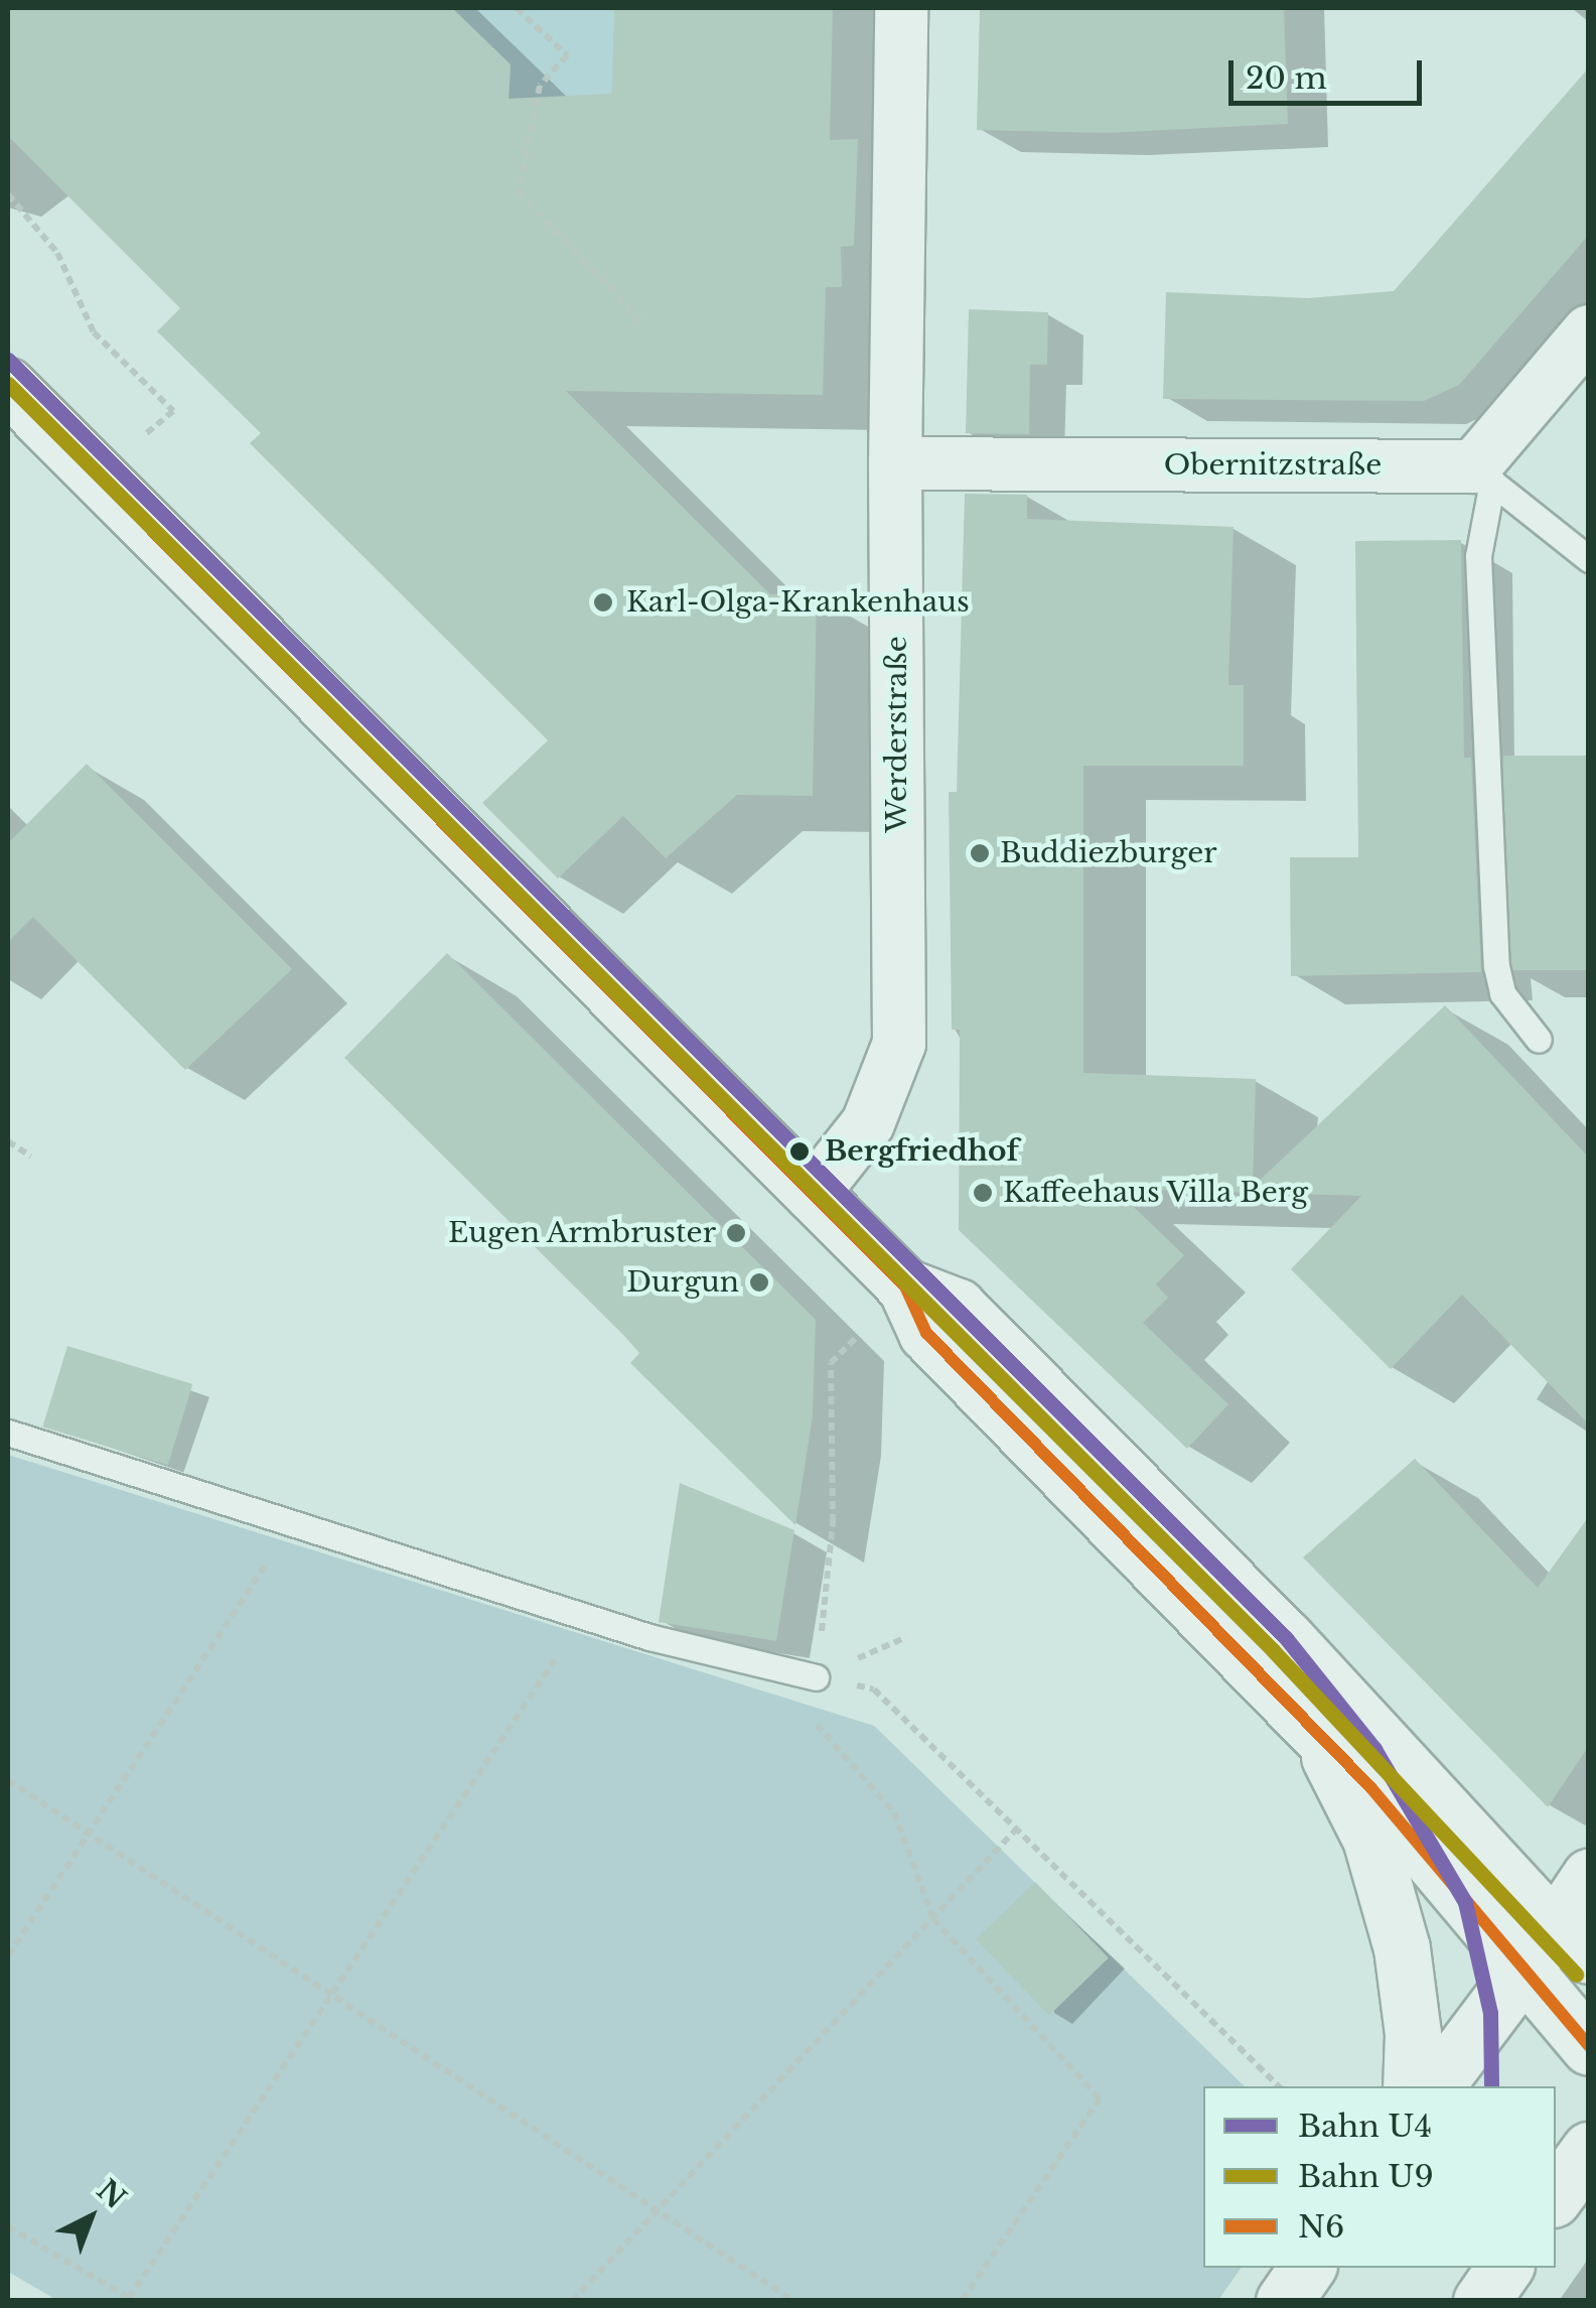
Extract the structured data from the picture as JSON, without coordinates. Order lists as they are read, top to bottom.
{
  "streets": {
    "street": ["Obernitzstraße", "Werderstraße"]
  },
  "crossings": [
    ["Obernitzstraße", "Werderstraße"]
  ],
  "places": [
    "Karl-Olga-Krankenhaus",
    "Buddiezburger",
    "Bergfriedhof",
    "Kaffeehaus Villa Berg",
    "Eugen Armbruster",
    "Durgun"
  ],
  "lines": ["rail line U4", "rail line U9", "transit line N6"],
  "legend": ["Bahn U4", "Bahn U9", "N6"],
  "scale_bar": "20 m",
  "north": "top right"
}
